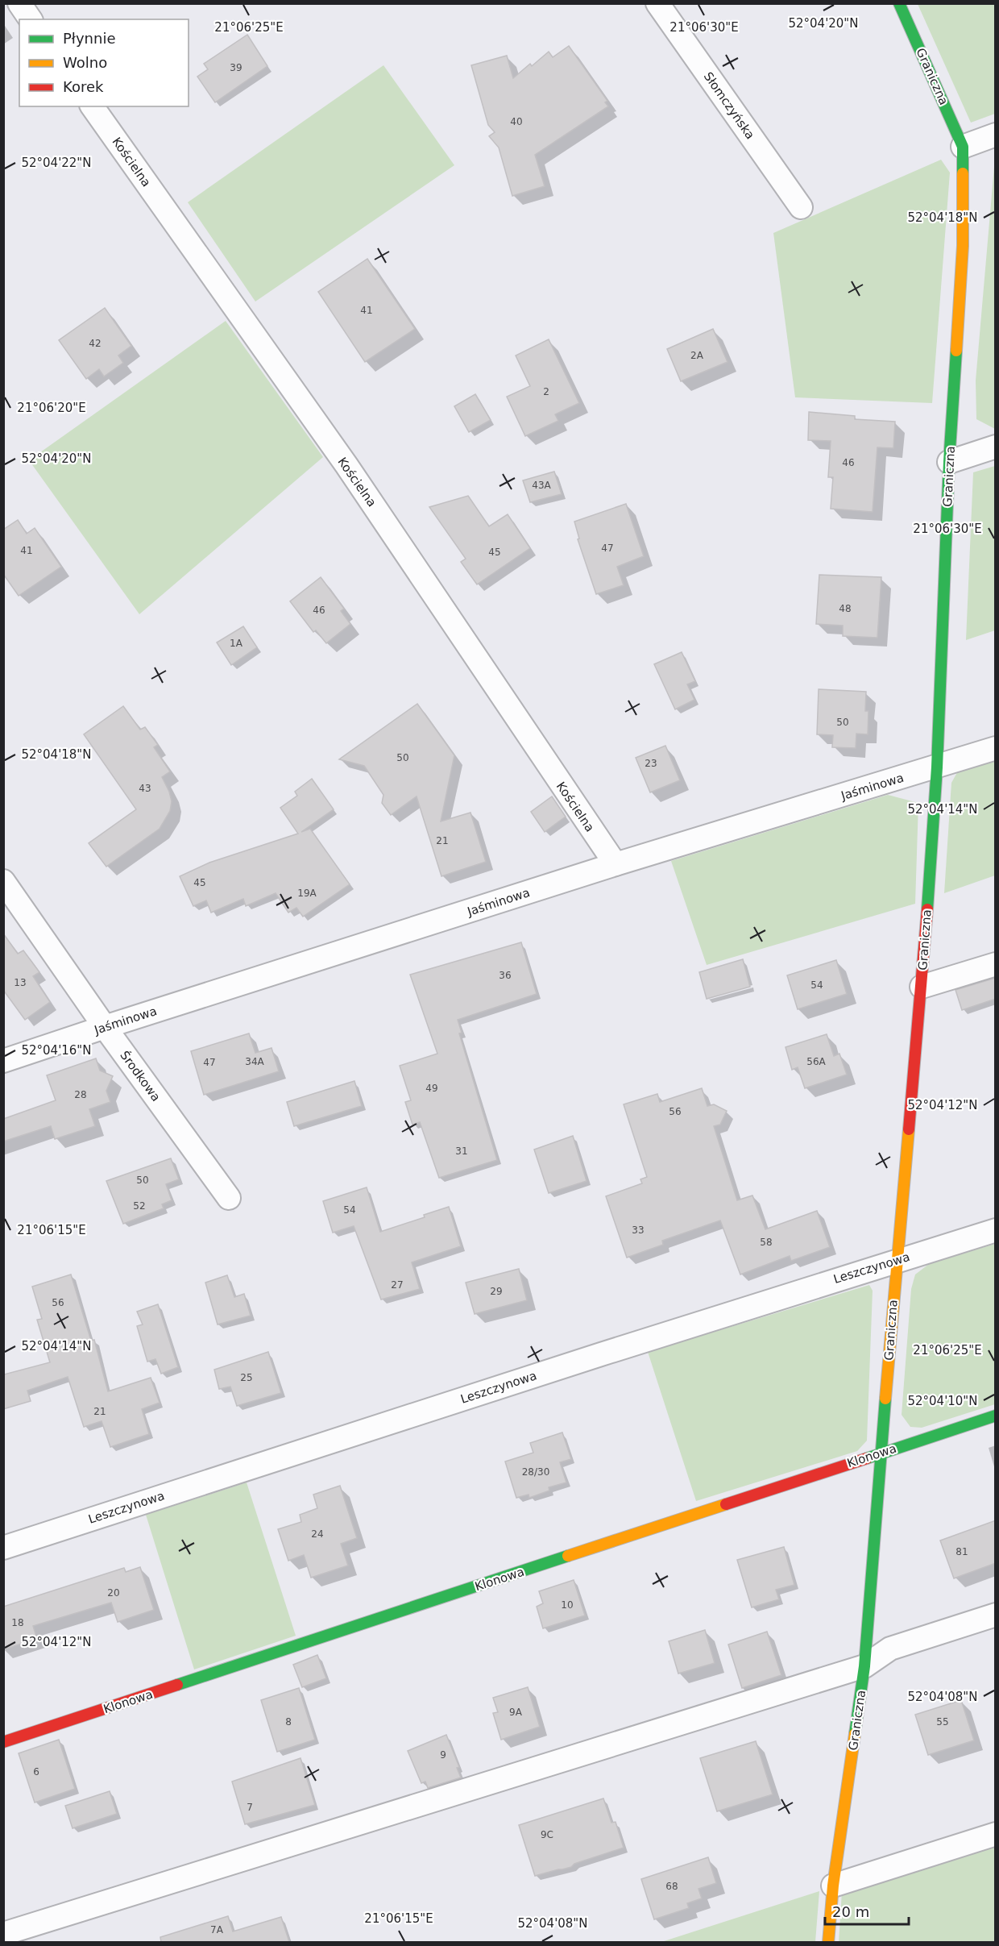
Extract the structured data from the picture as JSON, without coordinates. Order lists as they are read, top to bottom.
{
  "streets": {
    "street": [
      "Graniczna",
      "Słomczyńska",
      "Kościelna",
      "Jaśminowa",
      "Środkowa",
      "Leszczynowa",
      "Klonowa"
    ]
  },
  "crossings": [
    ["Graniczna", "Jaśminowa"],
    ["Graniczna", "Leszczynowa"],
    ["Graniczna", "Klonowa"],
    ["Kościelna", "Jaśminowa"],
    ["Jaśminowa", "Środkowa"]
  ],
  "house_numbers": [
    "39",
    "40",
    "41",
    "42",
    "2A",
    "2",
    "46",
    "43A",
    "47",
    "41",
    "45",
    "48",
    "46",
    "1A",
    "50",
    "50",
    "23",
    "43",
    "21",
    "45",
    "19A",
    "36",
    "13",
    "54",
    "34A",
    "56A",
    "47",
    "49",
    "28",
    "56",
    "31",
    "50",
    "52",
    "54",
    "33",
    "58",
    "27",
    "29",
    "56",
    "25",
    "21",
    "28/30",
    "24",
    "81",
    "20",
    "10",
    "18",
    "9A",
    "8",
    "55",
    "9",
    "6",
    "7",
    "9C",
    "68",
    "7A"
  ],
  "legend": ["Płynnie", "Wolno", "Korek"],
  "scale_bar": "20 m",
  "coordinates": [
    "52°04'20\"N",
    "21°06'25\"E",
    "21°06'30\"E",
    "52°04'22\"N",
    "52°04'18\"N",
    "21°06'20\"E",
    "52°04'14\"N",
    "52°04'16\"N",
    "52°04'12\"N",
    "21°06'15\"E",
    "52°04'10\"N",
    "52°04'08\"N"
  ]
}
